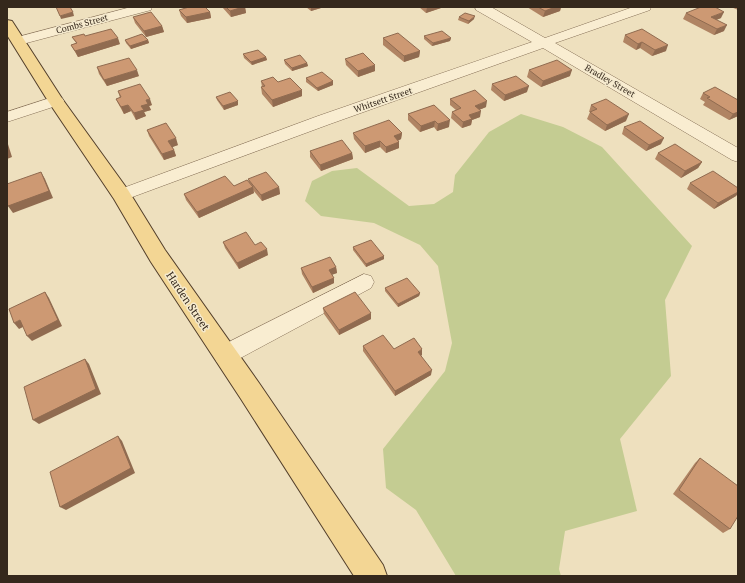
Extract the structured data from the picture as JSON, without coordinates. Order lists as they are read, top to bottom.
{
  "streets": {
    "main road": ["Harden Street"],
    "street": ["Combs Street", "Bradley Street", "Whitsett Street"]
  },
  "crossings": [
    ["Combs Street", "Harden Street"],
    ["Bradley Street", "Whitsett Street"],
    ["Whitsett Street", "Harden Street"]
  ]
}
